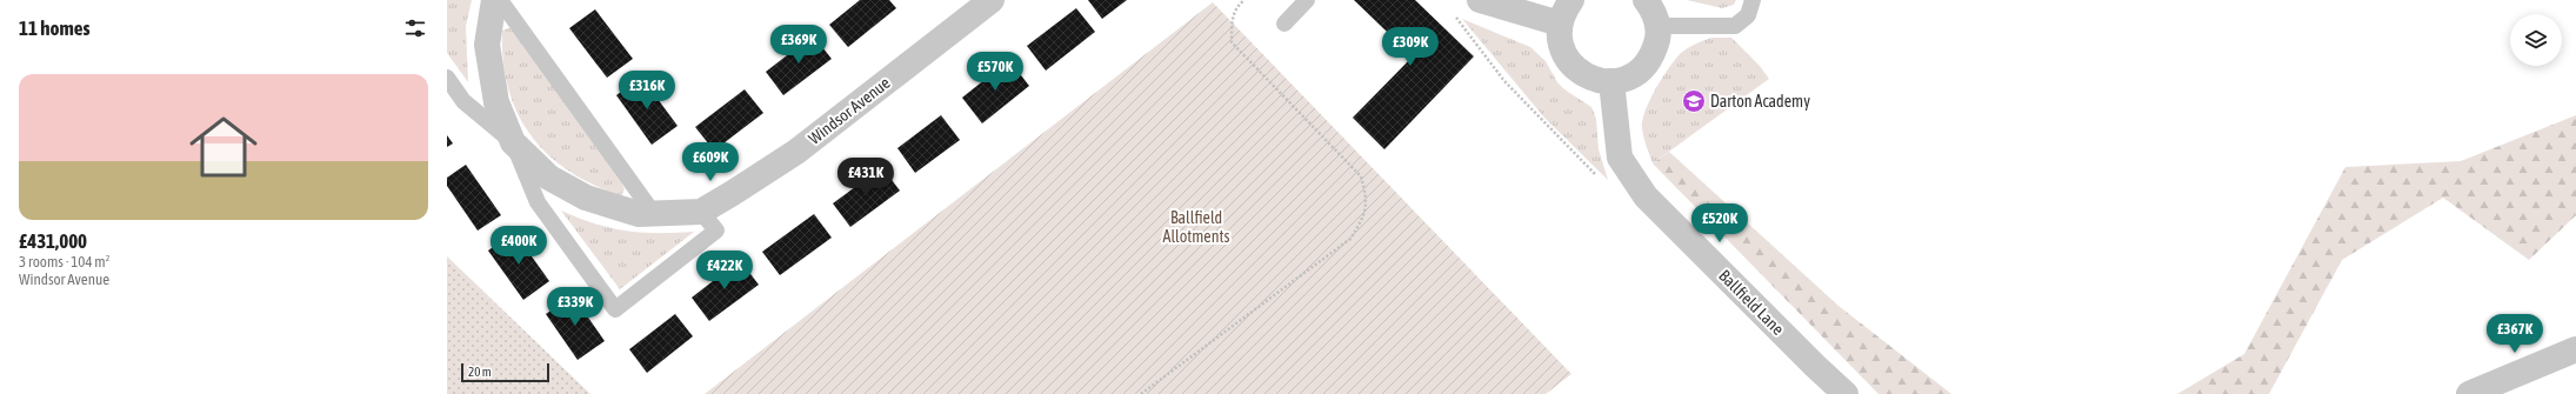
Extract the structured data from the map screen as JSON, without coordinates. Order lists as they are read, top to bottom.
{
  "streets": {
    "street": ["Windsor Avenue", "Ballfield Lane"]
  },
  "parks": ["Ballfield Allotments"],
  "places": {
    "school or university": ["Darton Academy"]
  },
  "scale_bar": "20 m",
  "page": {
    "heading": "11 homes",
    "price": [
      "£369K",
      "£309K",
      "£570K",
      "£316K",
      "£609K",
      "£431K",
      "£520K",
      "£400K",
      "£422K",
      "£339K",
      "£367K"
    ],
    "list": [
      {
        "name": "£431,000",
        "note": "3 rooms · 104 m² · Windsor Avenue"
      }
    ],
    "scale": "20 m"
  }
}
